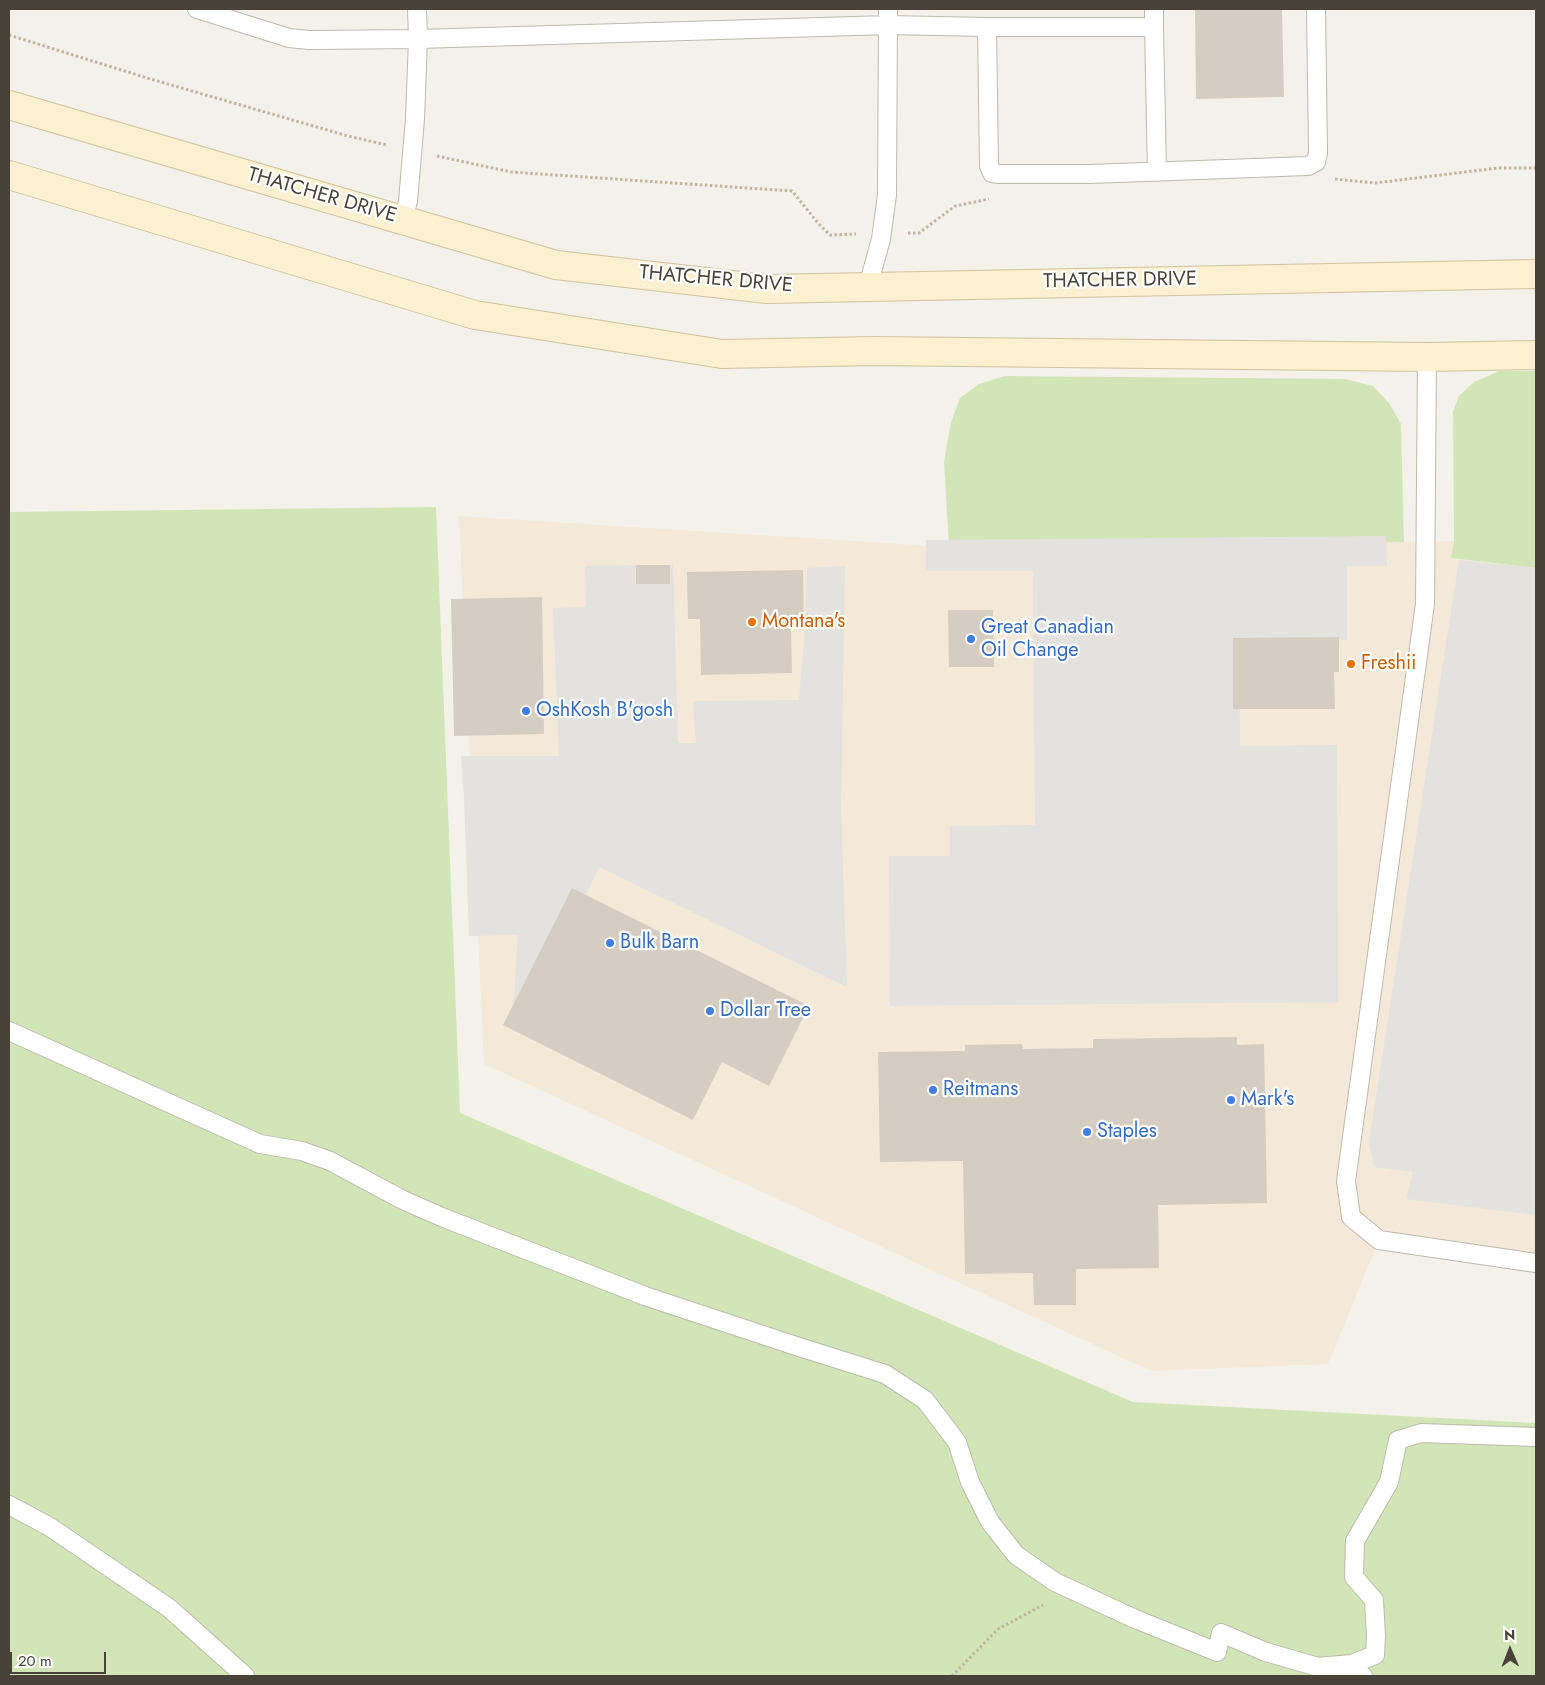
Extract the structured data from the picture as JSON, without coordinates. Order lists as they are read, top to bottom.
{
  "streets": {
    "main road": ["THATCHER DRIVE"]
  },
  "places": [
    "Montana's",
    "Great Canadian Oil Change",
    "Freshii",
    "OshKosh B'gosh",
    "Bulk Barn",
    "Dollar Tree",
    "Reitmans",
    "Mark's",
    "Staples"
  ],
  "scale_bar": "20 m",
  "north": "top"
}
